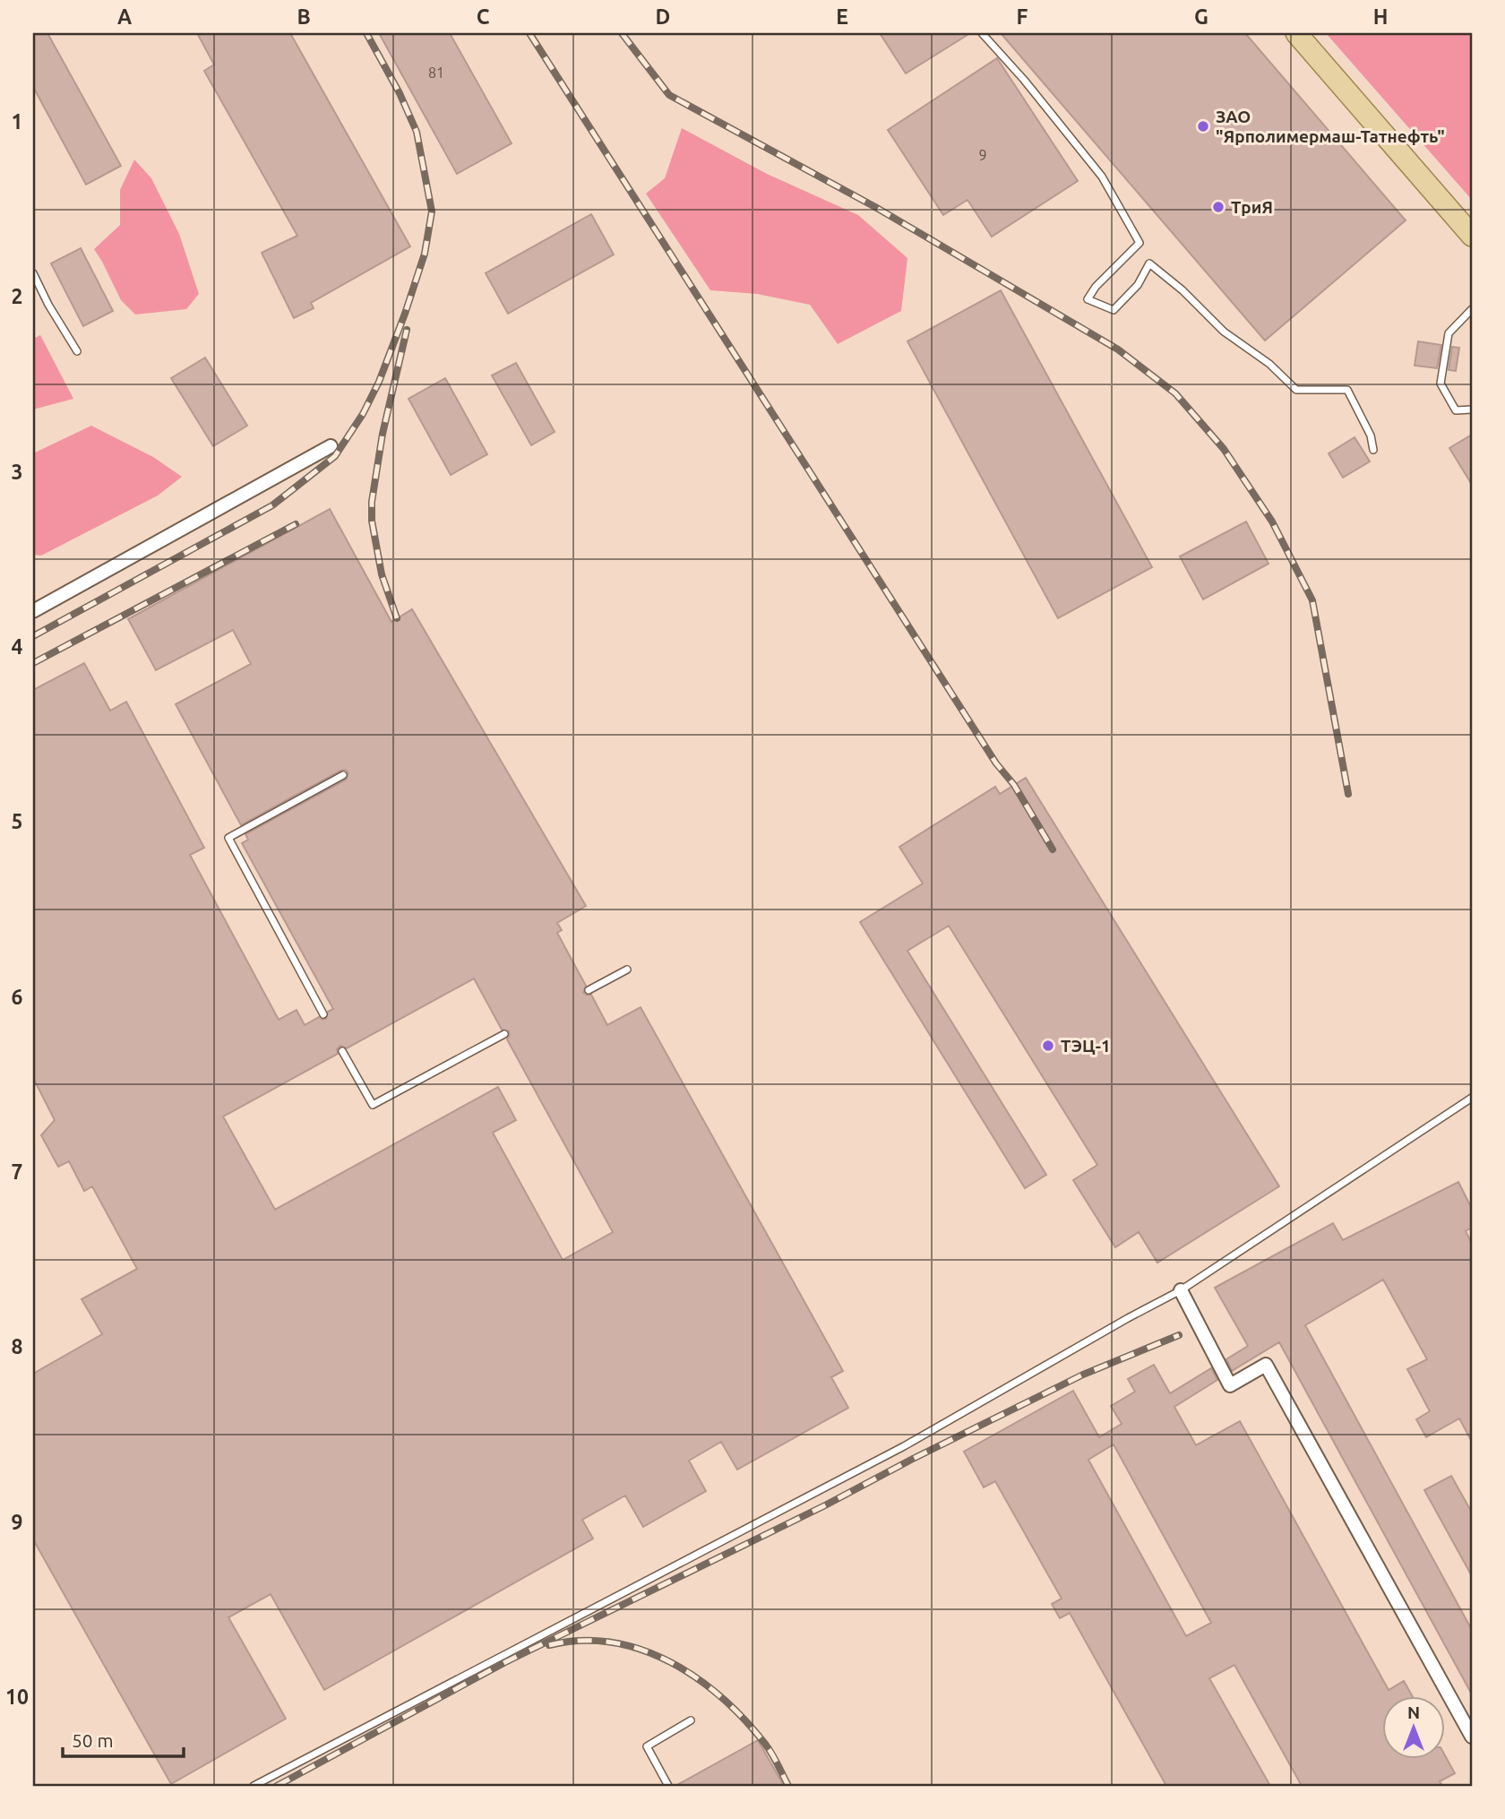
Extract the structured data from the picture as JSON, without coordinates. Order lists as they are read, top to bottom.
{
  "places": ["ЗАО \"Ярполимермаш-Татнефть\"", "ТриЯ", "ТЭЦ-1"],
  "house_numbers": ["81", "9"],
  "scale_bar": "50 m",
  "north": "top",
  "grid": {
    "columns": [
      "A",
      "B",
      "C",
      "D",
      "E",
      "F",
      "G",
      "H"
    ],
    "rows": [
      "1",
      "2",
      "3",
      "4",
      "5",
      "6",
      "7",
      "8",
      "9",
      "10"
    ]
  }
}
